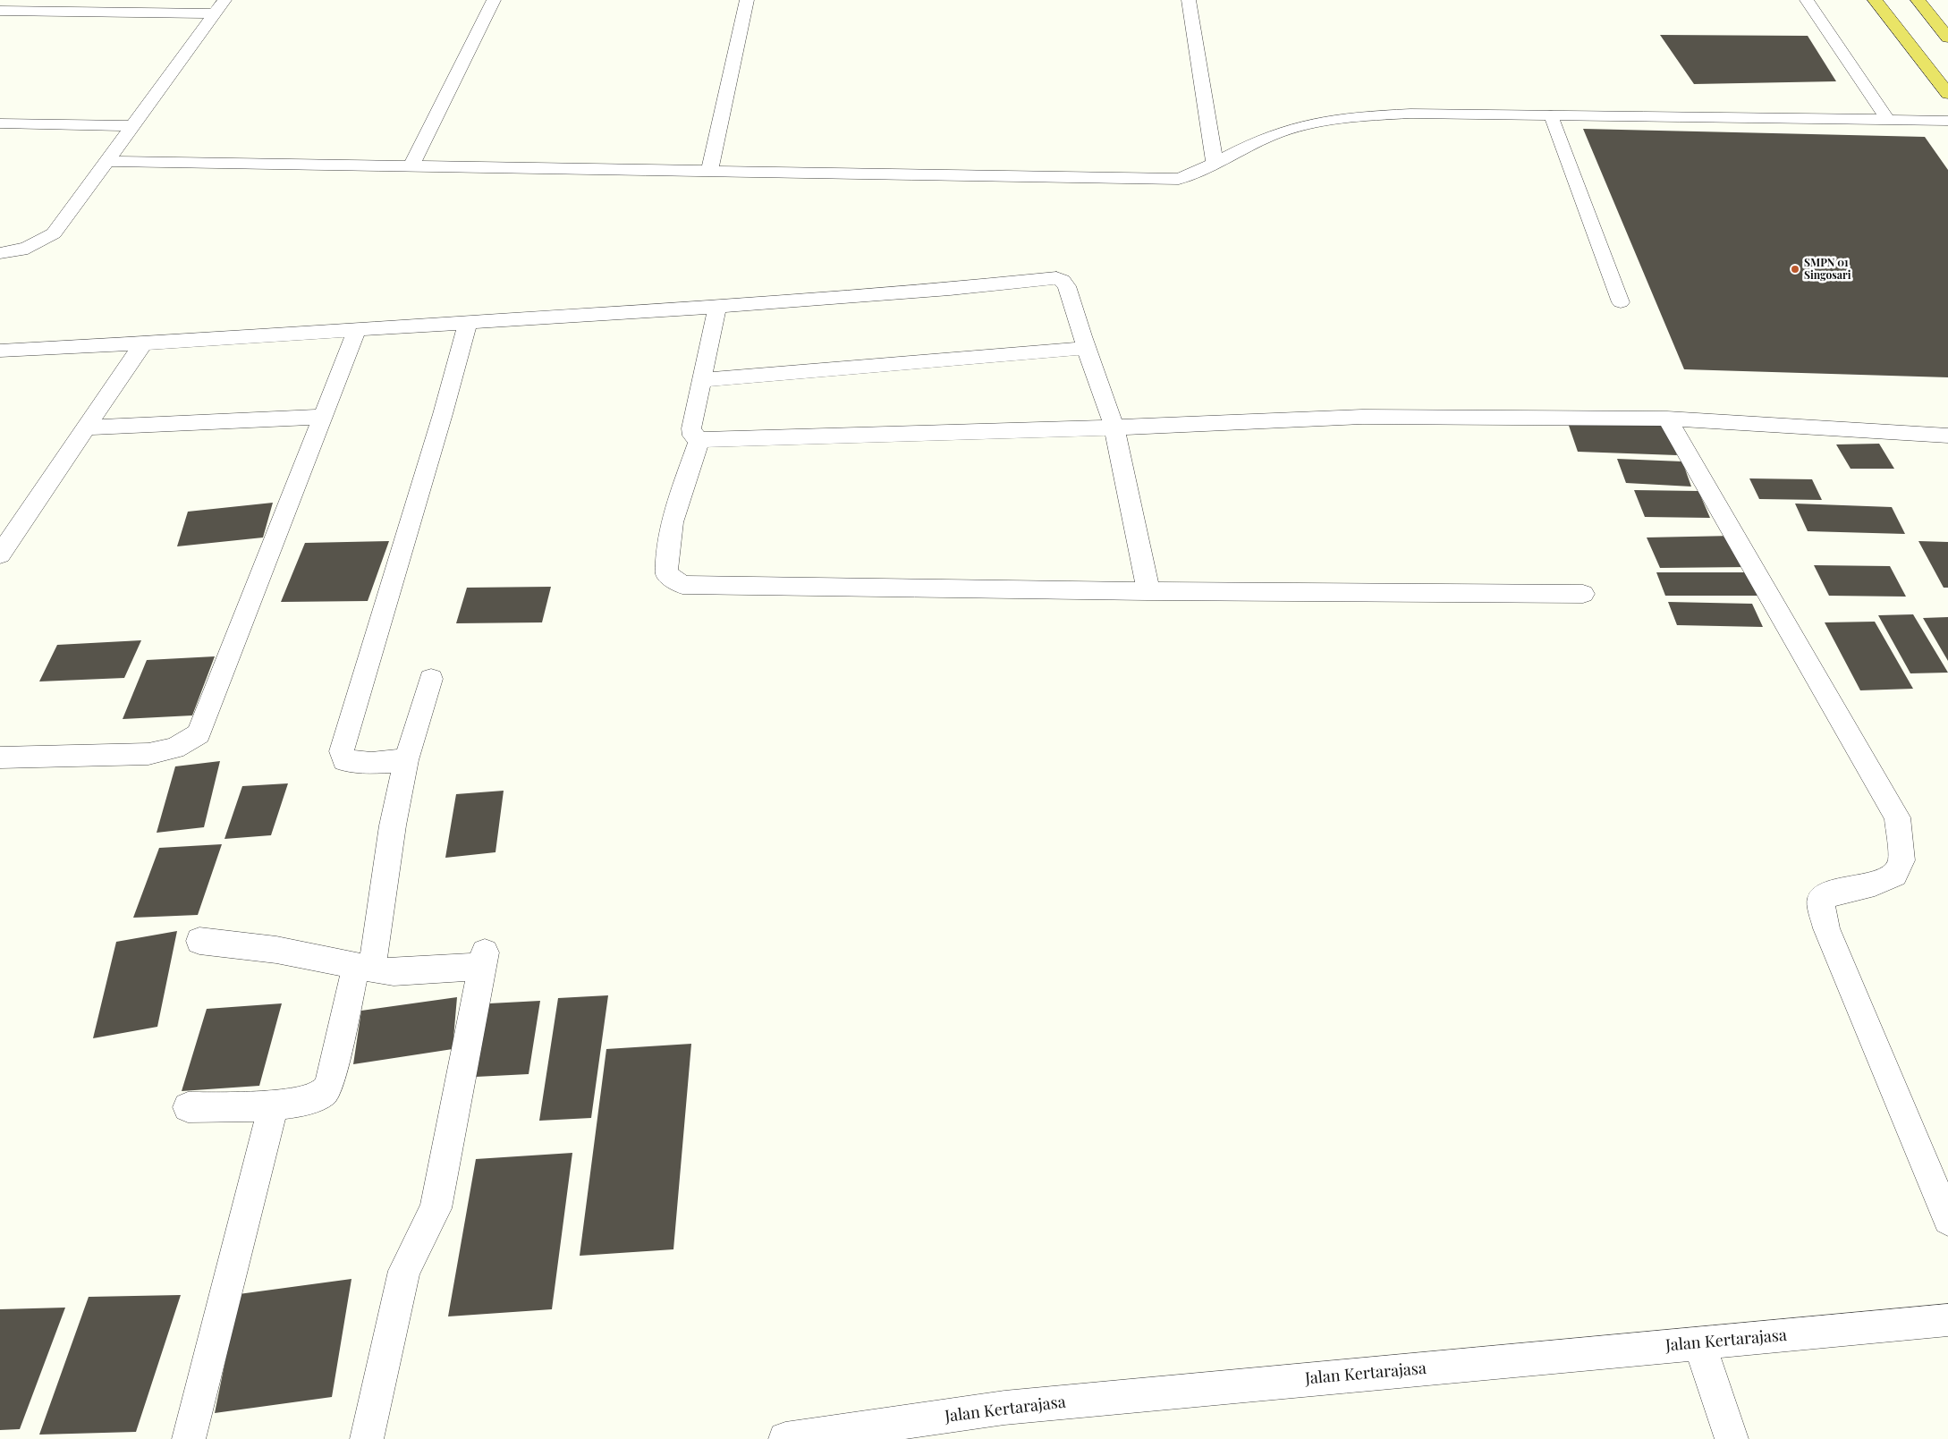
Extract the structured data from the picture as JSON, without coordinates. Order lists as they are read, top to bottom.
{
  "streets": {
    "street": ["Jalan Kertarajasa"]
  },
  "places": ["SMPN 01 Singosari"]
}
